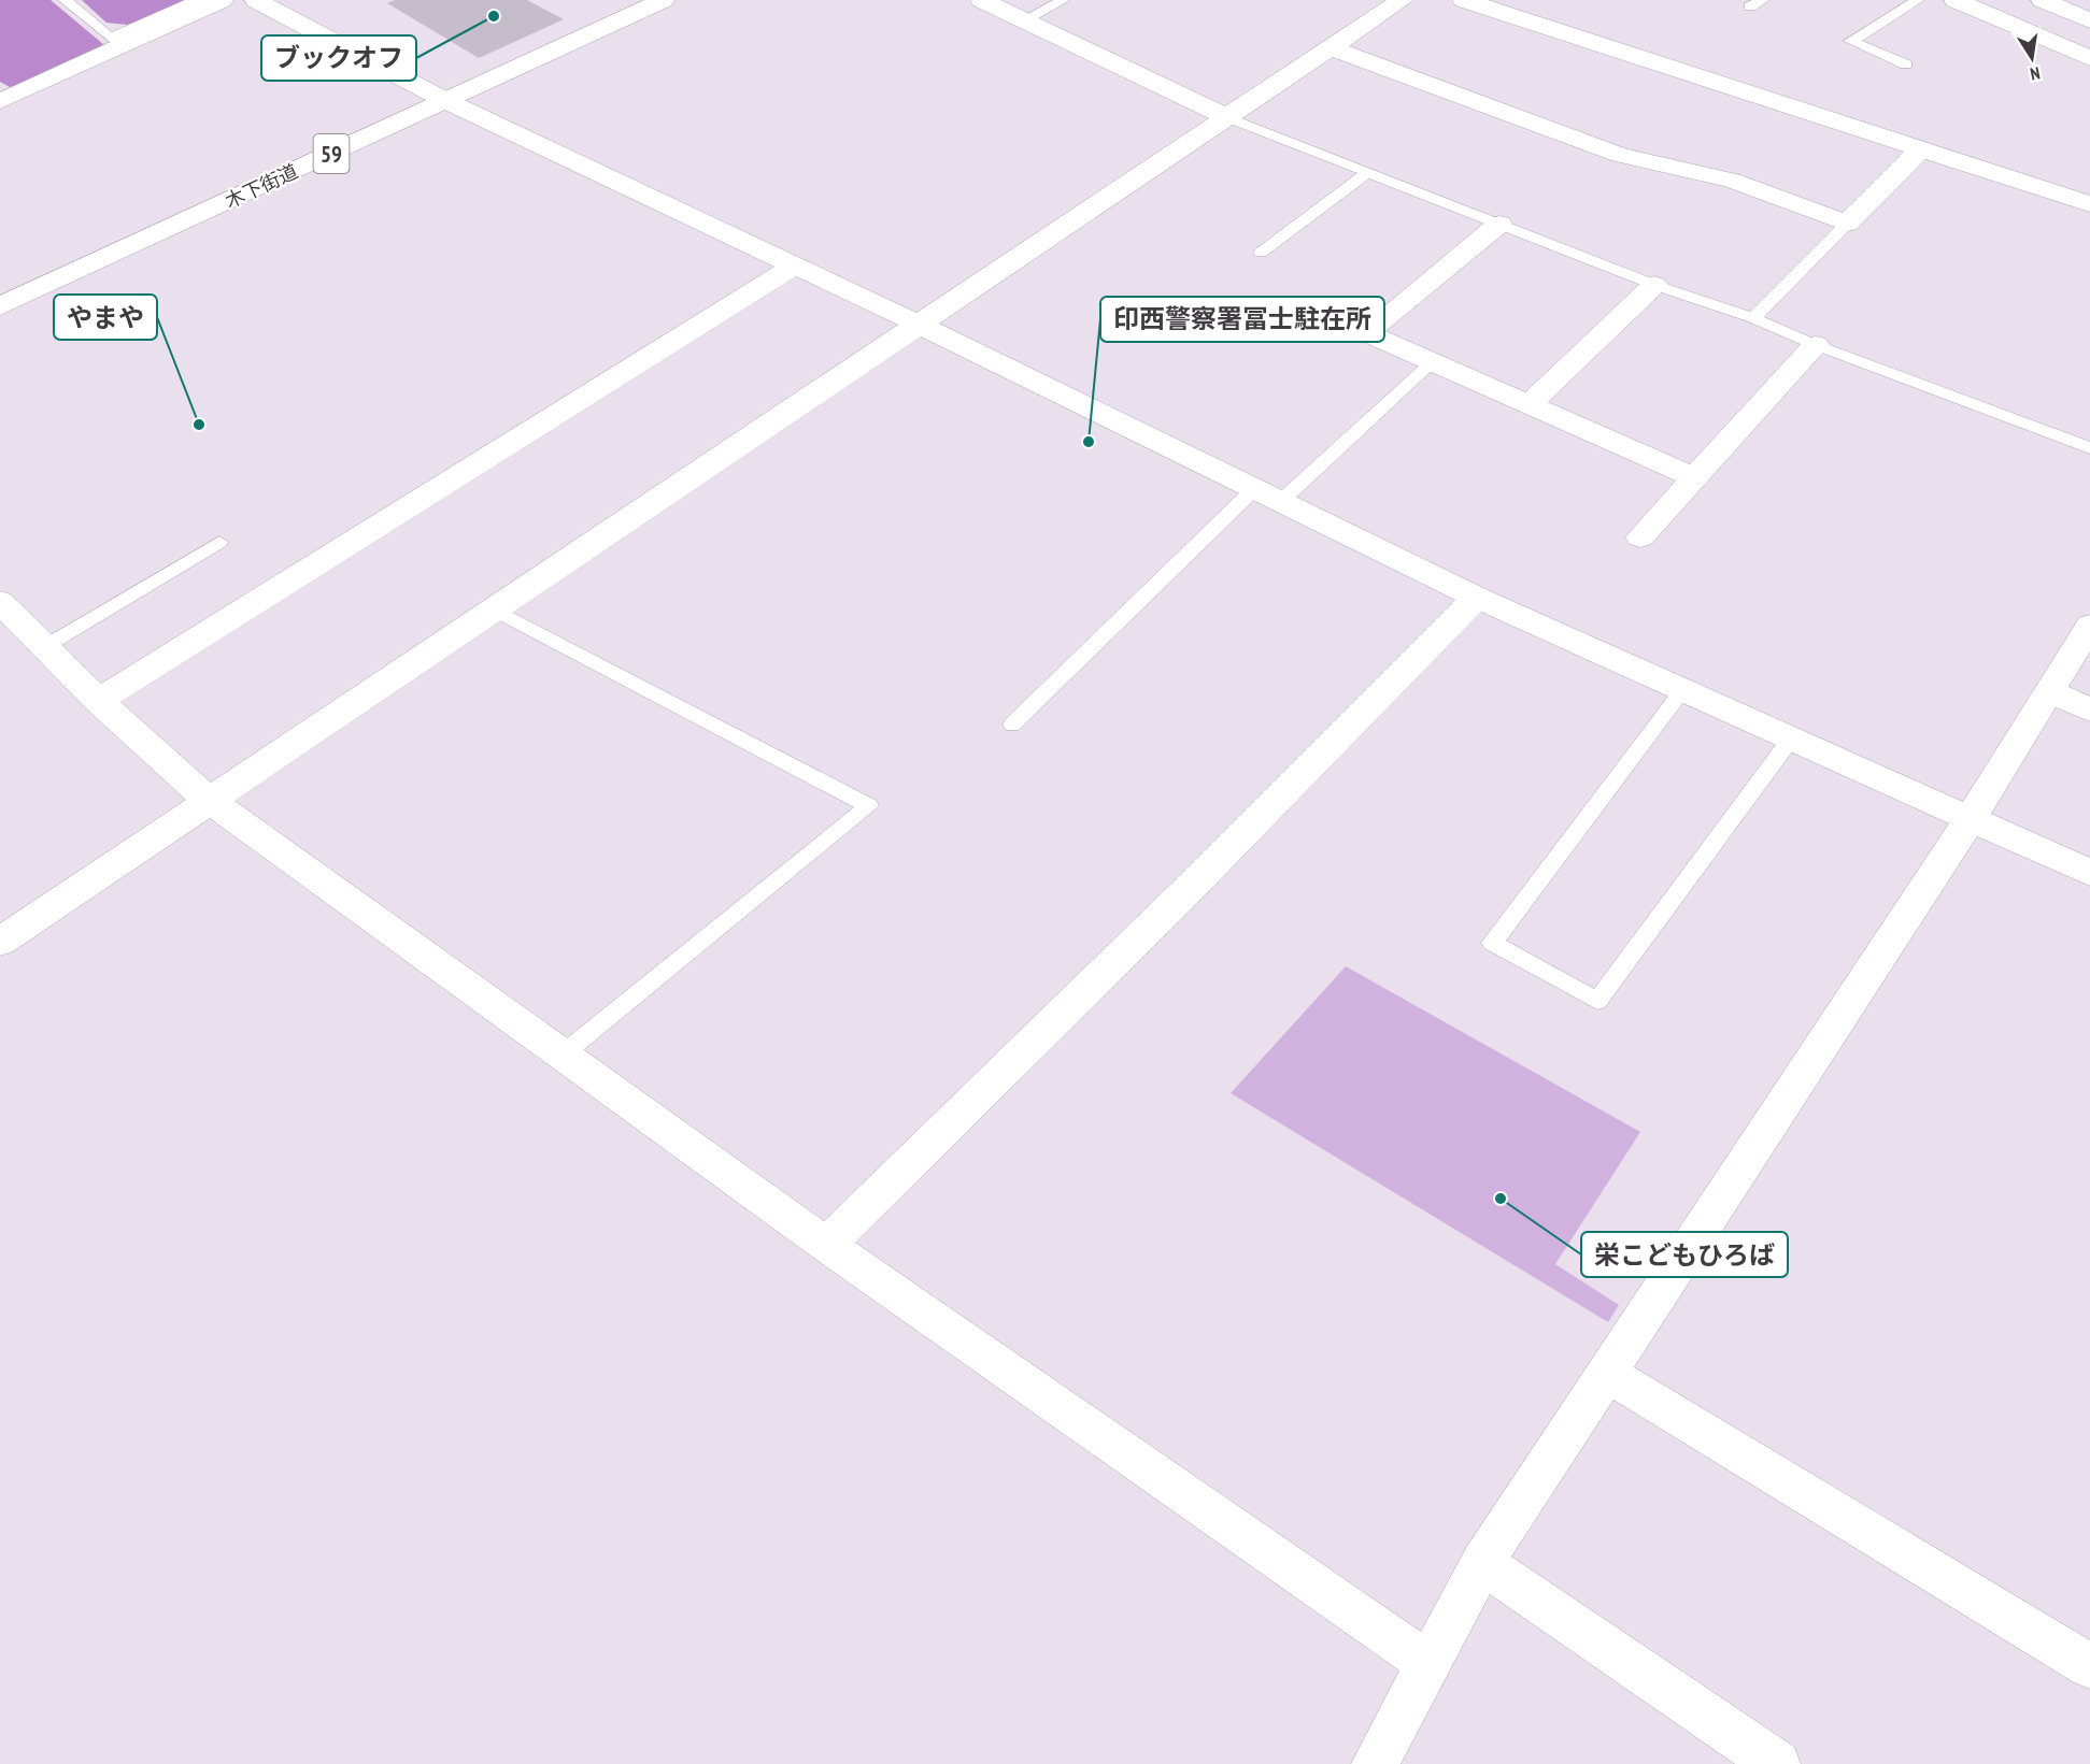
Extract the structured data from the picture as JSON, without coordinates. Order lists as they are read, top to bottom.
{
  "streets": {
    "street": ["59", "木下街道"]
  },
  "places": [
    "ブックオフ",
    "やまや",
    "印西警察署冨士駐在所",
    "栄こどもひろば"
  ],
  "north": "bottom"
}
